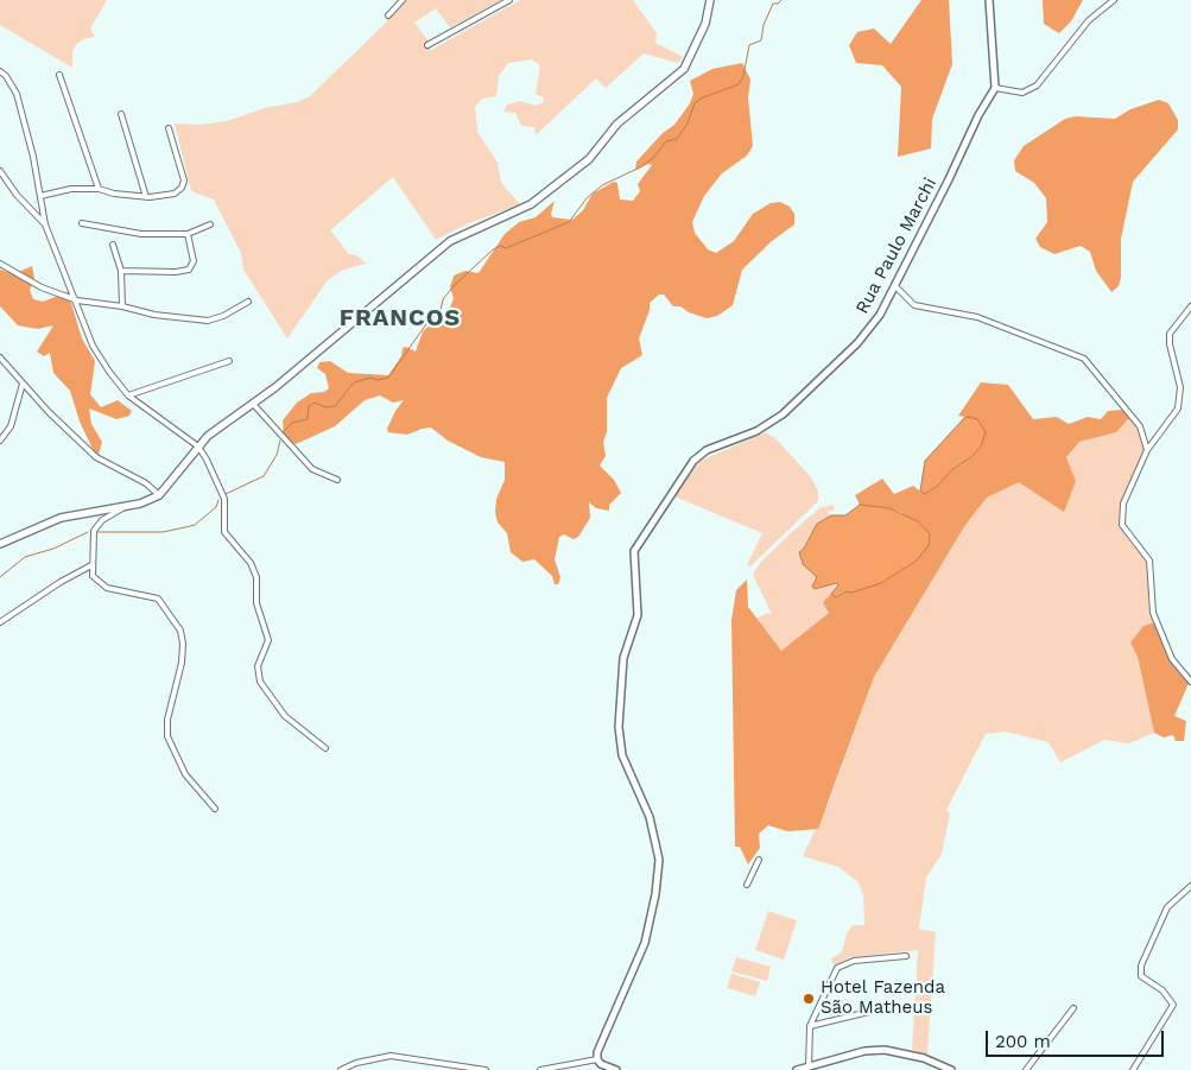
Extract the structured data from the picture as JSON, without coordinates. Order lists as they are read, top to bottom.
{
  "streets": {
    "street": ["Rua Paulo Marchi"]
  },
  "districts": ["FRANCOS"],
  "places": ["Hotel Fazenda São Matheus"],
  "scale_bar": "200 m"
}
